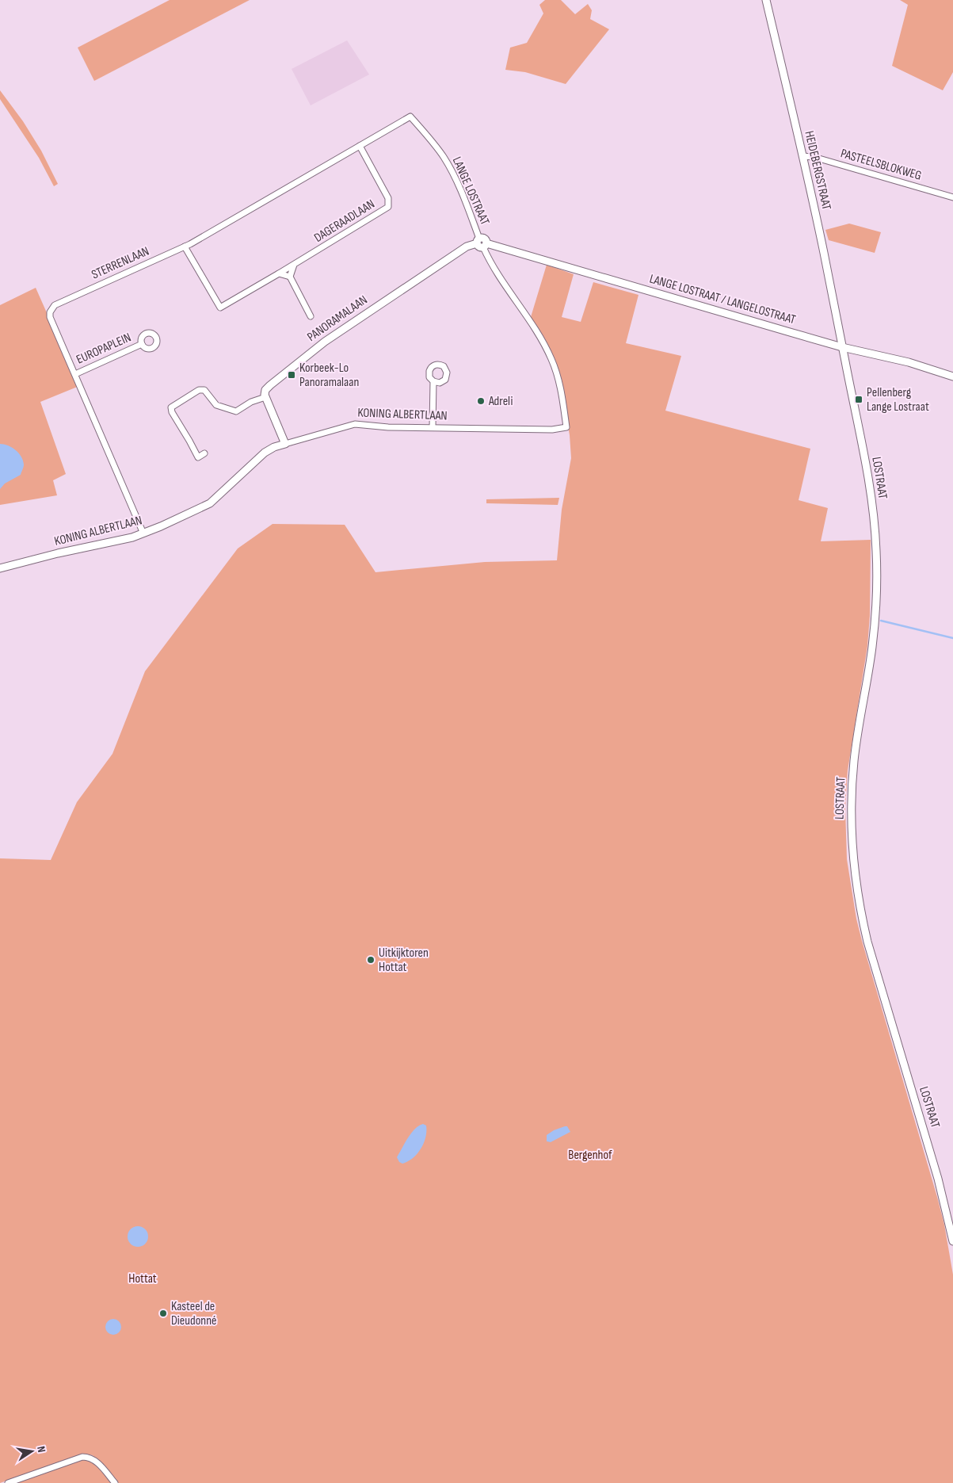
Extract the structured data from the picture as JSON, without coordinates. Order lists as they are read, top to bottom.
{
  "streets": {
    "street": [
      "PASTEELSBLOKWEG",
      "HEIDEBERGSTRAAT",
      "LANGE LOSTRAAT",
      "DAGERAADLAAN",
      "STERRENLAAN",
      "LANGE LOSTRAAT / LANGELOSTRAAT",
      "PANORAMALAAN",
      "EUROPAPLEIN",
      "KONING ALBERTLAAN",
      "LOSTRAAT"
    ]
  },
  "crossings": [
    ["PASTEELSBLOKWEG", "HEIDEBERGSTRAAT"],
    ["HEIDEBERGSTRAAT", "LANGE LOSTRAAT / LANGELOSTRAAT"],
    ["HEIDEBERGSTRAAT", "LOSTRAAT"],
    ["LANGE LOSTRAAT", "STERRENLAAN"],
    ["LANGE LOSTRAAT", "PANORAMALAAN"],
    ["DAGERAADLAAN", "STERRENLAAN"],
    ["STERRENLAAN", "EUROPAPLEIN"],
    ["STERRENLAAN", "KONING ALBERTLAAN"],
    ["LANGE LOSTRAAT / LANGELOSTRAAT", "KONING ALBERTLAAN"],
    ["LANGE LOSTRAAT / LANGELOSTRAAT", "LOSTRAAT"]
  ],
  "parks": ["Bergenhof", "Hottat"],
  "places": {
    "transit": ["Korbeek-Lo Panoramalaan", "Pellenberg Lange Lostraat"],
    "other": ["Adreli", "Uitkijktoren Hottat", "Kasteel de Dieudonné"]
  },
  "north": "right"
}
